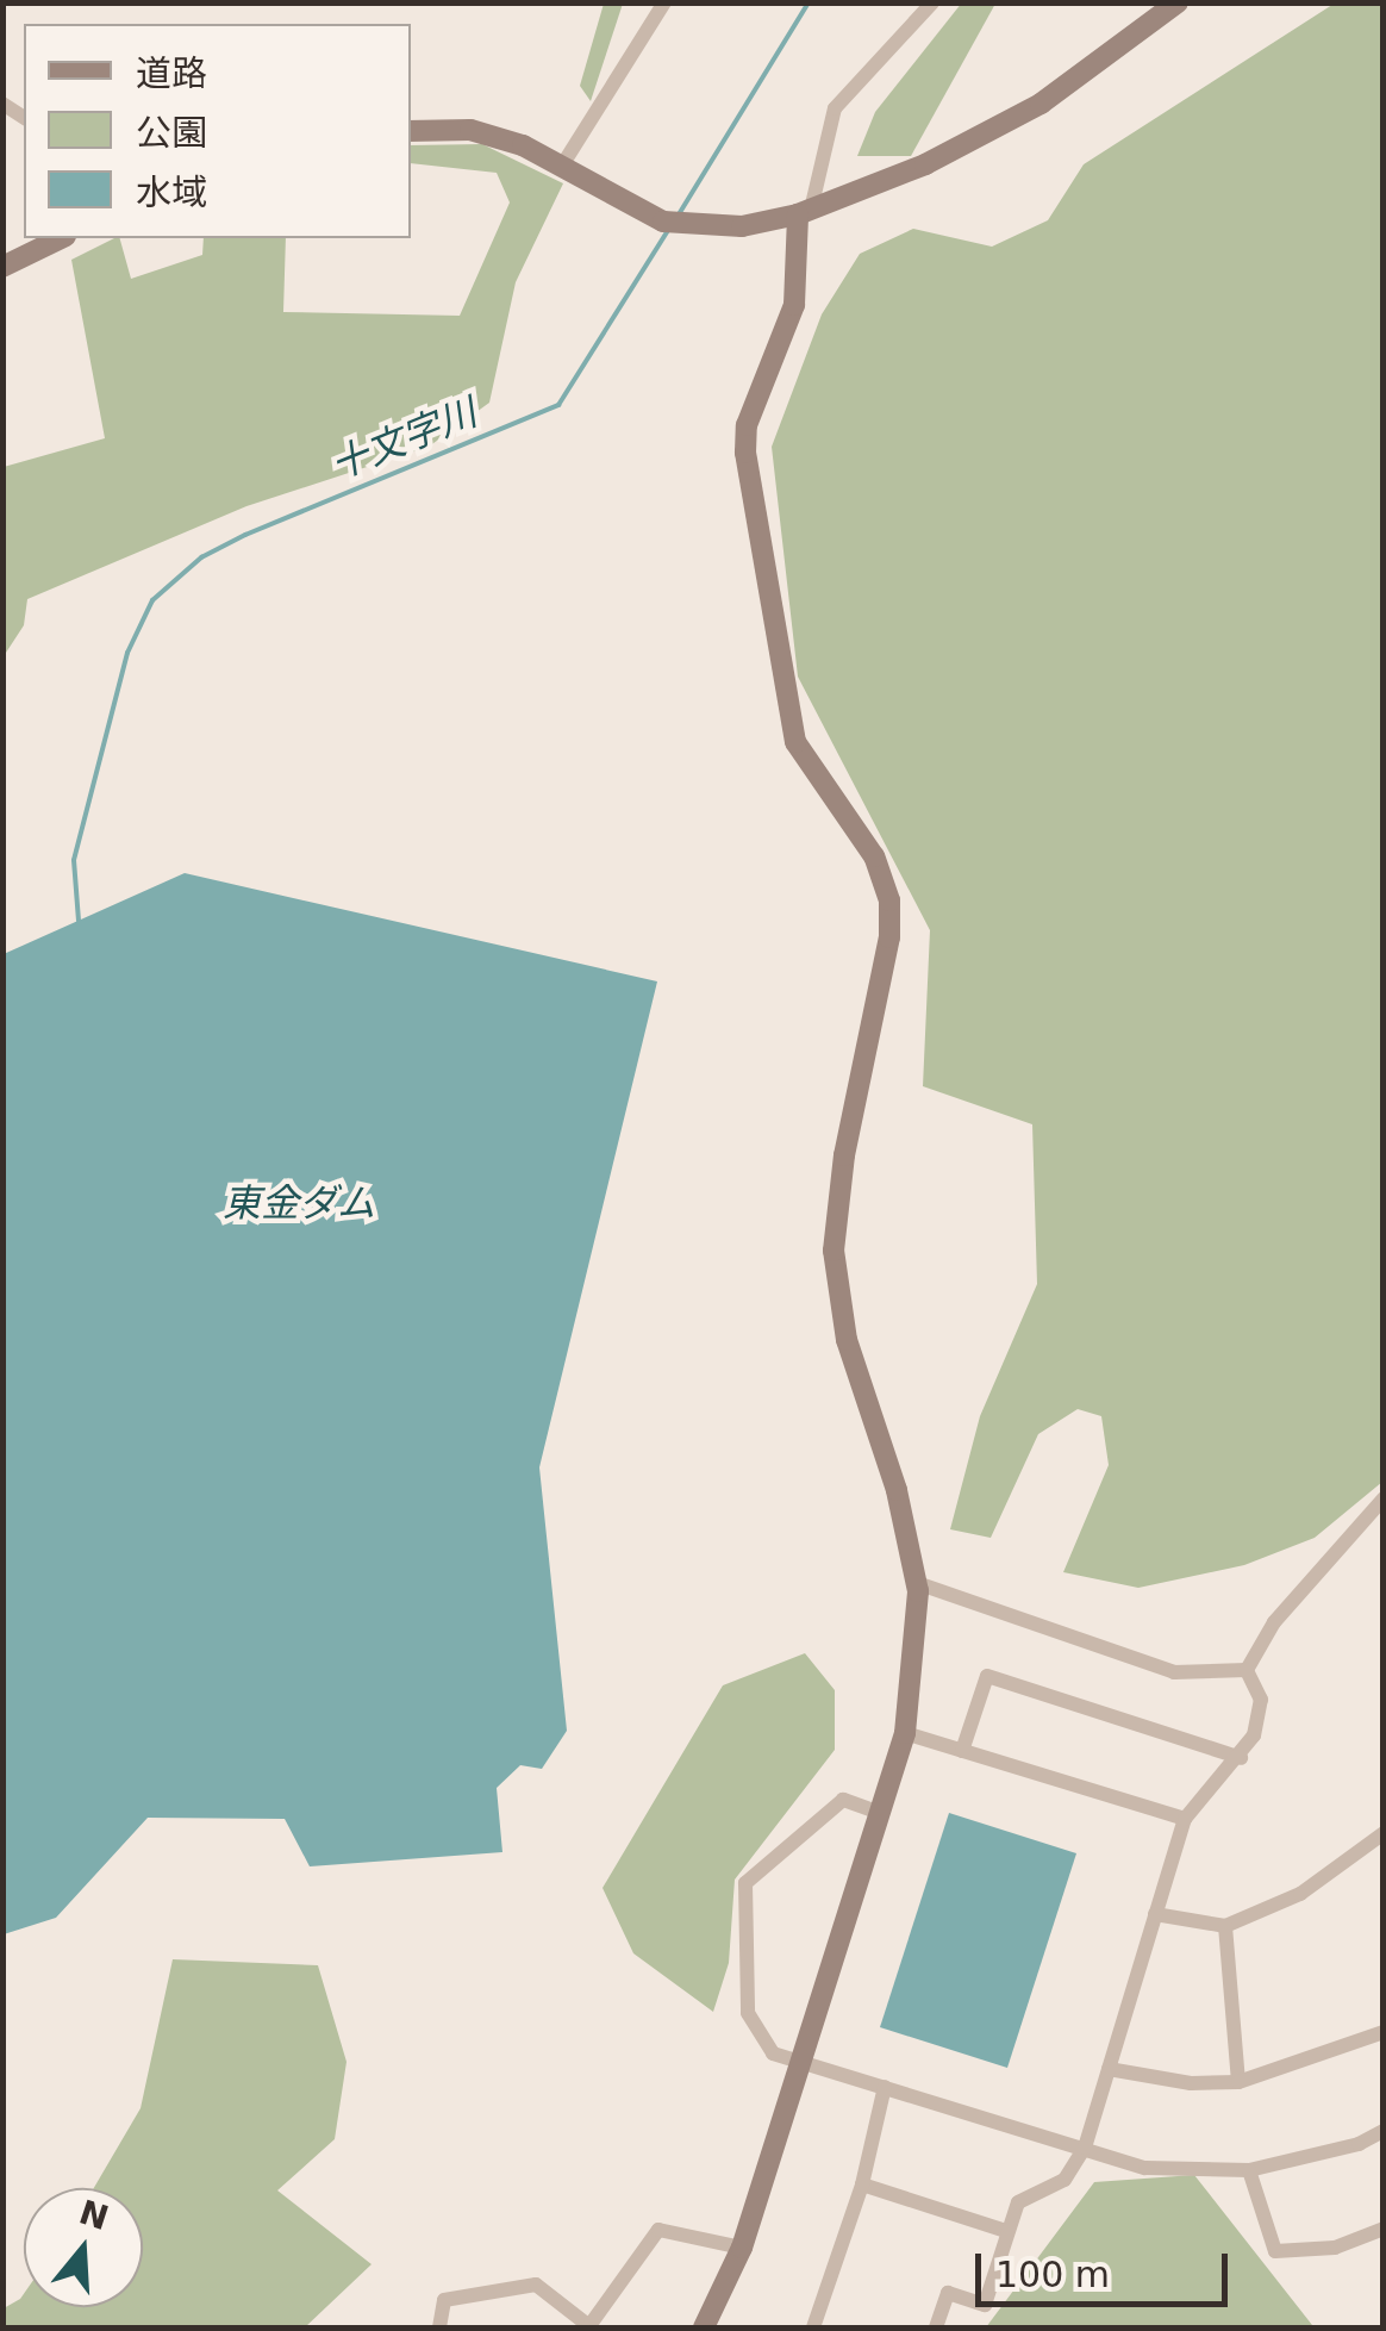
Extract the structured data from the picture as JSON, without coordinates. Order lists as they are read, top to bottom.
{
  "water": ["十文字川", "東金ダム"],
  "legend": ["道路", "公園", "水域"],
  "scale_bar": "100 m",
  "north": "top"
}
